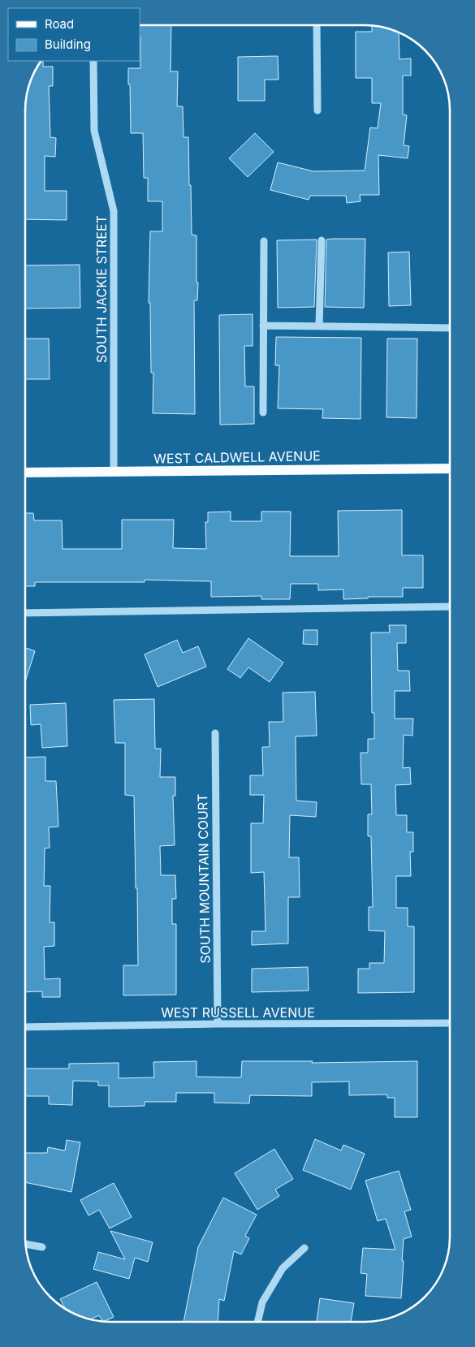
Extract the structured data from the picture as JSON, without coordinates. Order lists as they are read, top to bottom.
{
  "streets": {
    "main road": ["WEST CALDWELL AVENUE"],
    "street": ["SOUTH JACKIE STREET", "SOUTH MOUNTAIN COURT", "WEST RUSSELL AVENUE"]
  },
  "crossings": [
    ["SOUTH JACKIE STREET", "WEST CALDWELL AVENUE"],
    ["SOUTH MOUNTAIN COURT", "WEST RUSSELL AVENUE"]
  ],
  "legend": ["Road", "Building"]
}
